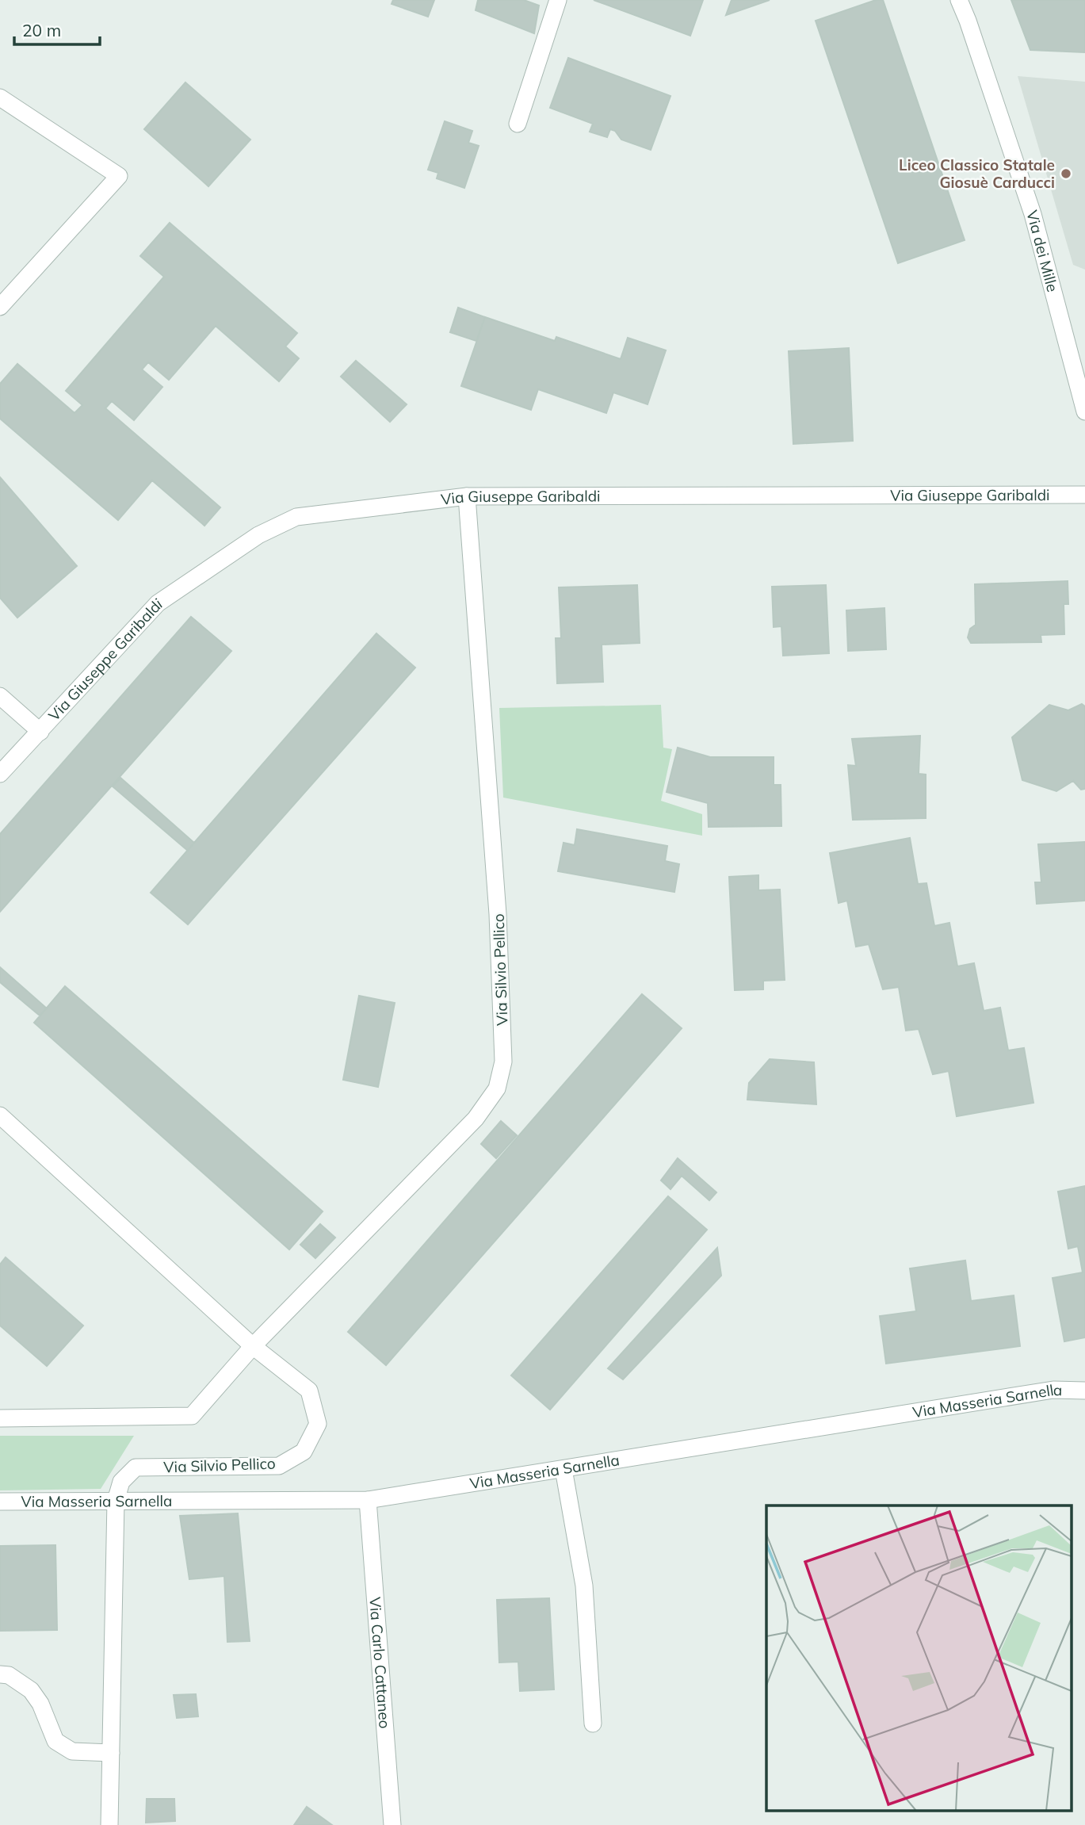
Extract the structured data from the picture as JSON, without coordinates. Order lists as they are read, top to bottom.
{
  "streets": {
    "street": [
      "Via dei Mille",
      "Via Giuseppe Garibaldi",
      "Via Silvio Pellico",
      "Via Masseria Sarnella",
      "Via Carlo Cattaneo"
    ]
  },
  "crossings": [
    ["Via Giuseppe Garibaldi", "Via Silvio Pellico"],
    ["Via Silvio Pellico", "Via Masseria Sarnella"],
    ["Via Masseria Sarnella", "Via Carlo Cattaneo"]
  ],
  "places": ["Liceo Classico Statale Giosuè Carducci"],
  "scale_bar": "20 m"
}
